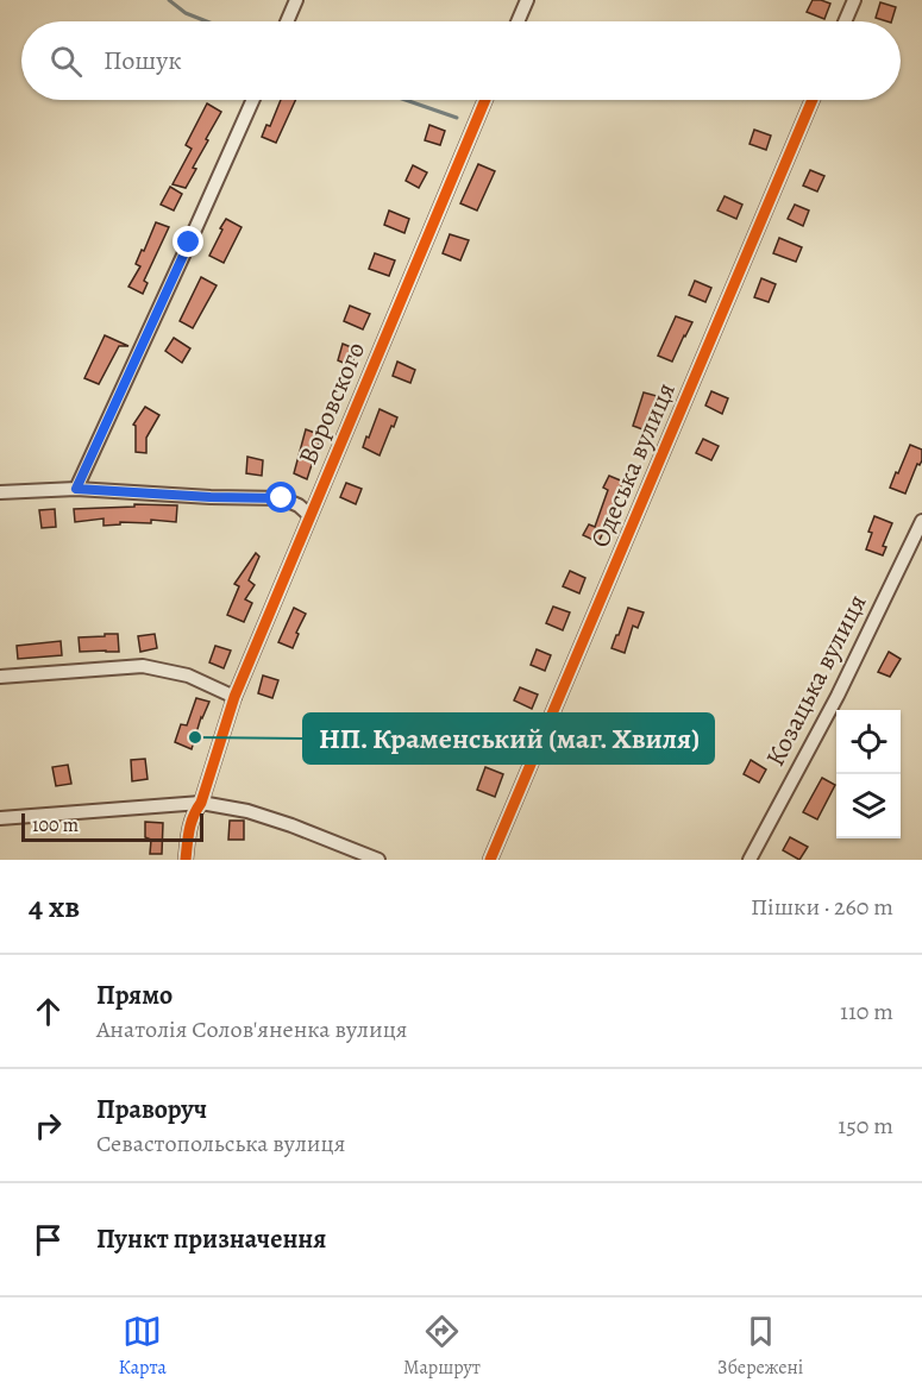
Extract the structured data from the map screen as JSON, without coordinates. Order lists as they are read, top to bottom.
{
  "streets": {
    "street": ["Воровского", "Одеська вулиця", "Козацька вулиця"]
  },
  "places": ["НП. Краменський (маг. Хвиля)"],
  "scale_bar": "100 m",
  "page": {
    "search": "Пошук",
    "scale": "100 m",
    "heading": ["4 хв", "Пішки · 260 m"],
    "list": [
      ["Прямо", "Анатолія Солов'яненка вулиця", "110 m"],
      ["Праворуч", "Севастопольська вулиця", "150 m"],
      "Пункт призначення"
    ],
    "nav": ["Карта", "Маршрут", "Збережені"]
  }
}
